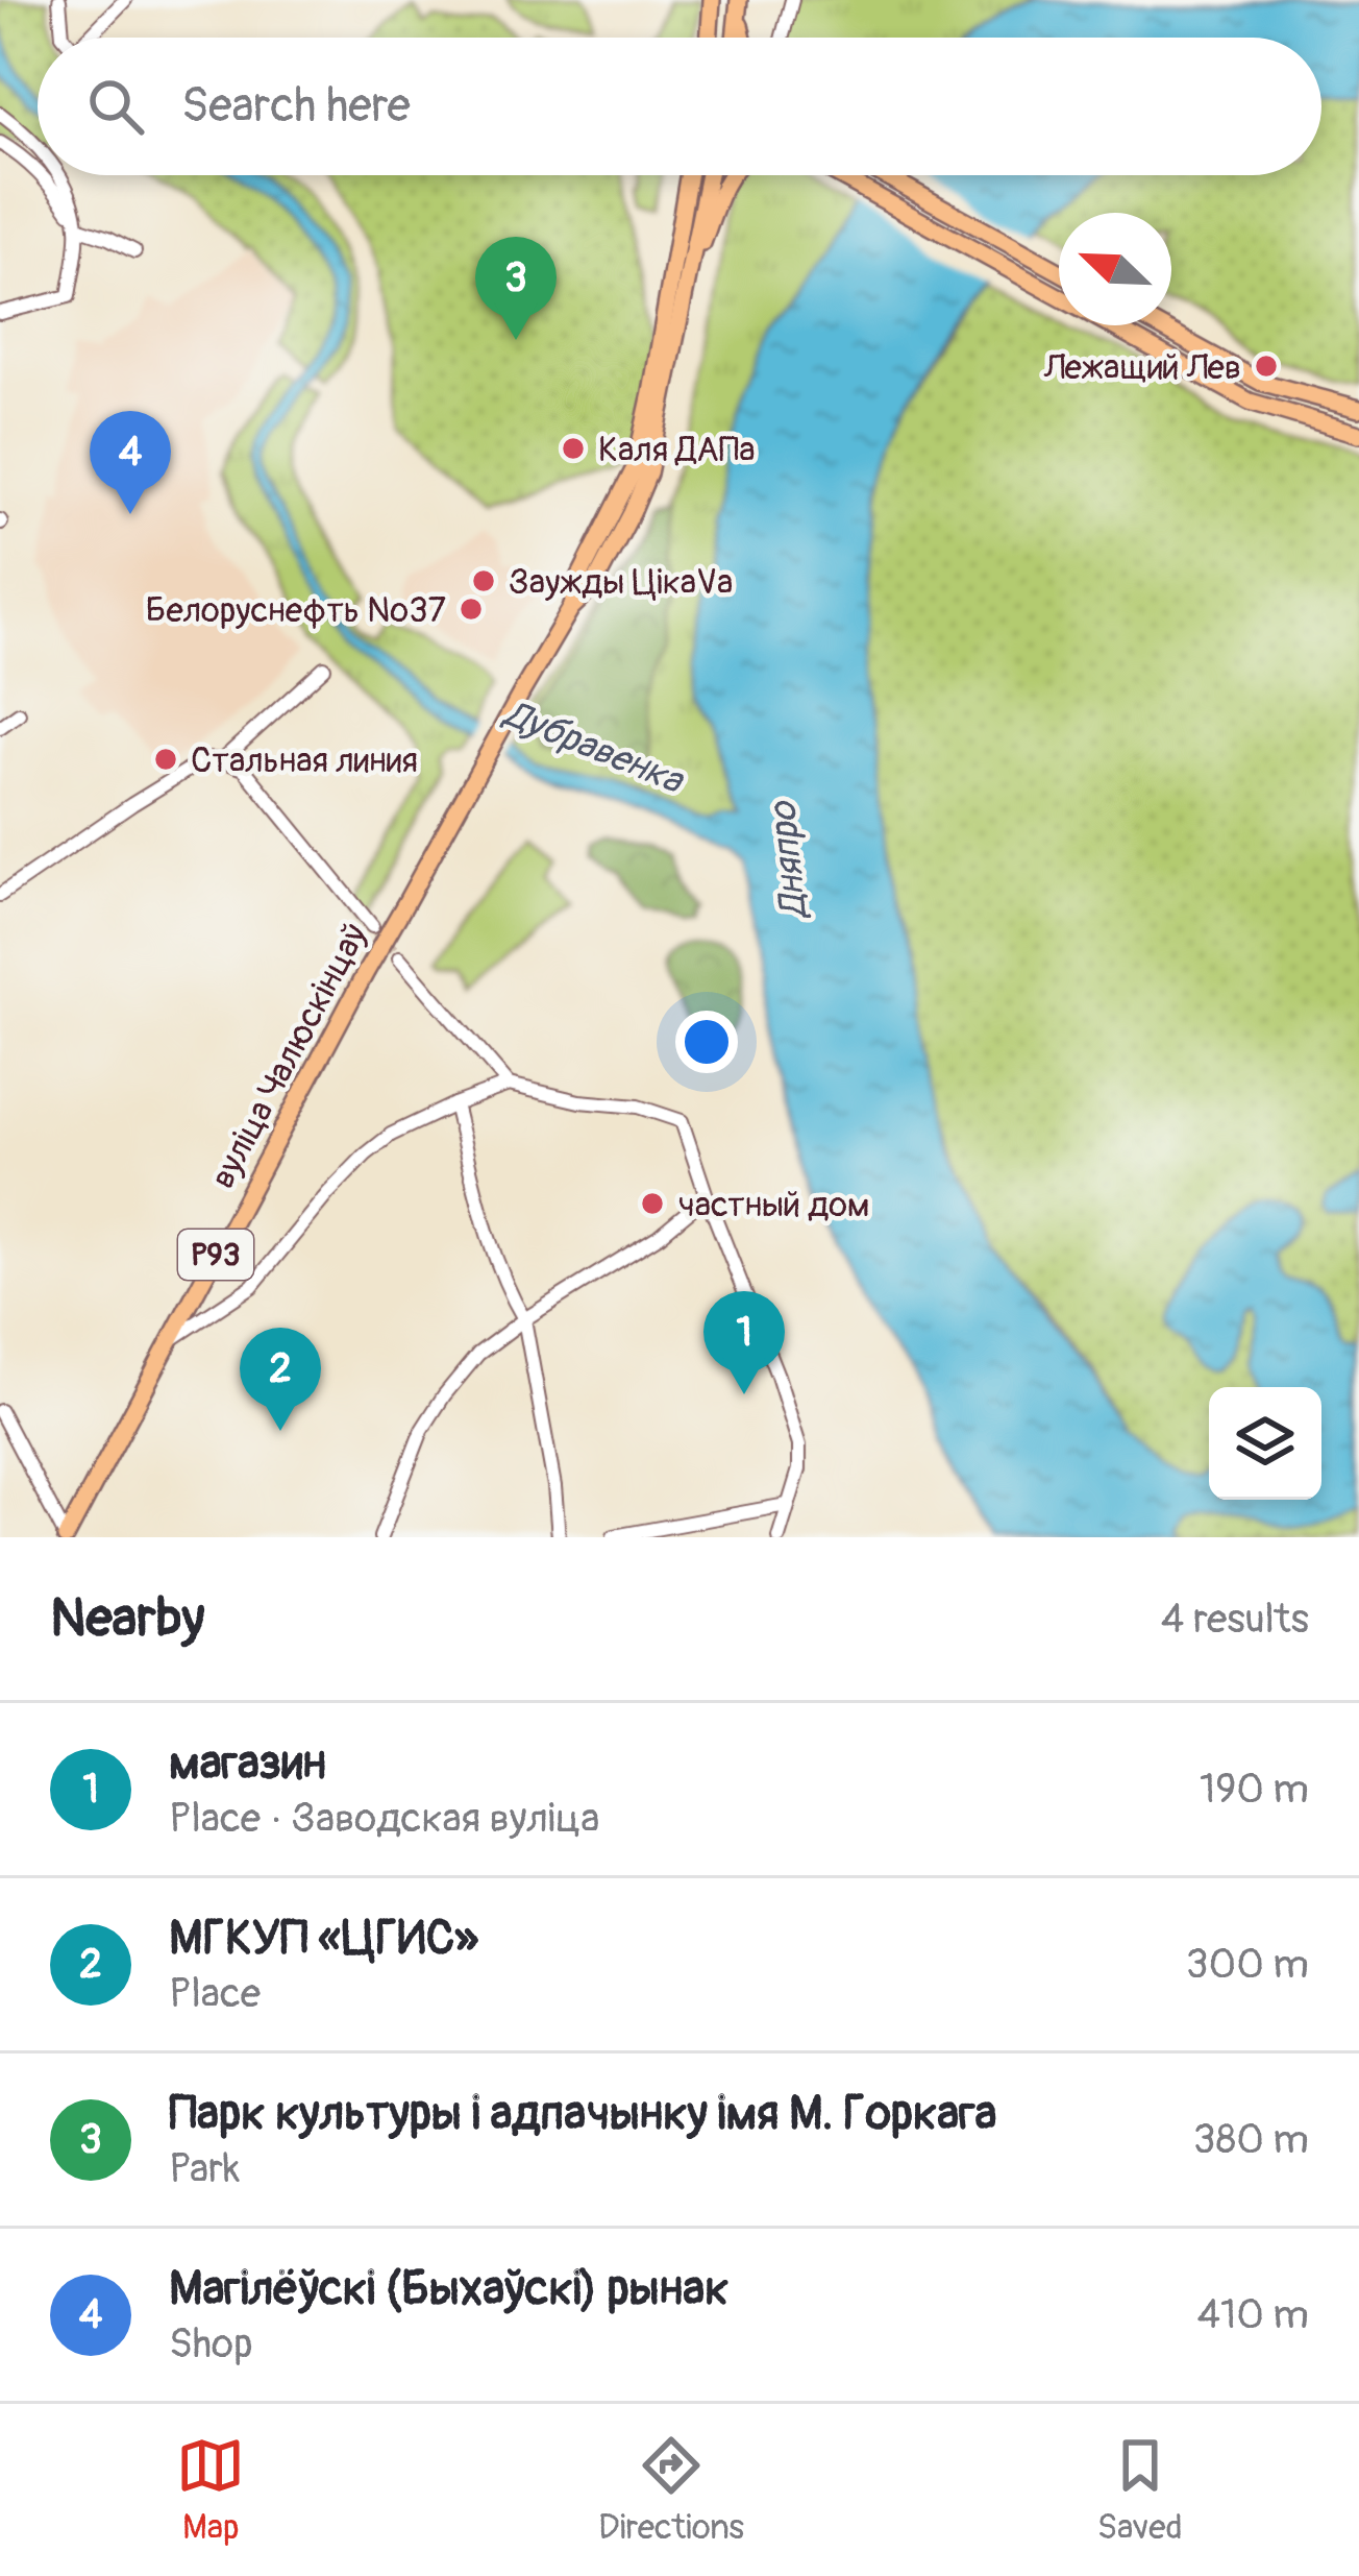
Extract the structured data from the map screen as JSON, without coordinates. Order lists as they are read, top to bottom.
{
  "streets": {
    "main road": ["вуліца Чалюскінцаў", "Р93"]
  },
  "water": ["Дубравенка", "Дняпро"],
  "places": [
    "Лежащий Лев",
    "Каля ДАПа",
    "Заужды ЦікаVа",
    "Белоруснефть №37",
    "Стальная линия",
    "частный дом"
  ],
  "north": "top left",
  "page": {
    "search": "Search here",
    "pins": [
      "3",
      "4",
      "1",
      "2"
    ],
    "heading": ["Nearby", "4 results"],
    "list": [
      {
        "mark": "1",
        "name": "магазин",
        "note": "Place · Заводская вуліца",
        "value": "190 m"
      },
      {
        "mark": "2",
        "name": "МГКУП «ЦГИС»",
        "note": "Place",
        "value": "300 m"
      },
      {
        "mark": "3",
        "name": "Парк культуры і адпачынку імя М. Горкага",
        "note": "Park",
        "value": "380 m"
      },
      {
        "mark": "4",
        "name": "Магілёўскі (Быхаўскі) рынак",
        "note": "Shop",
        "value": "410 m"
      }
    ],
    "nav": ["Map", "Directions", "Saved"]
  }
}
